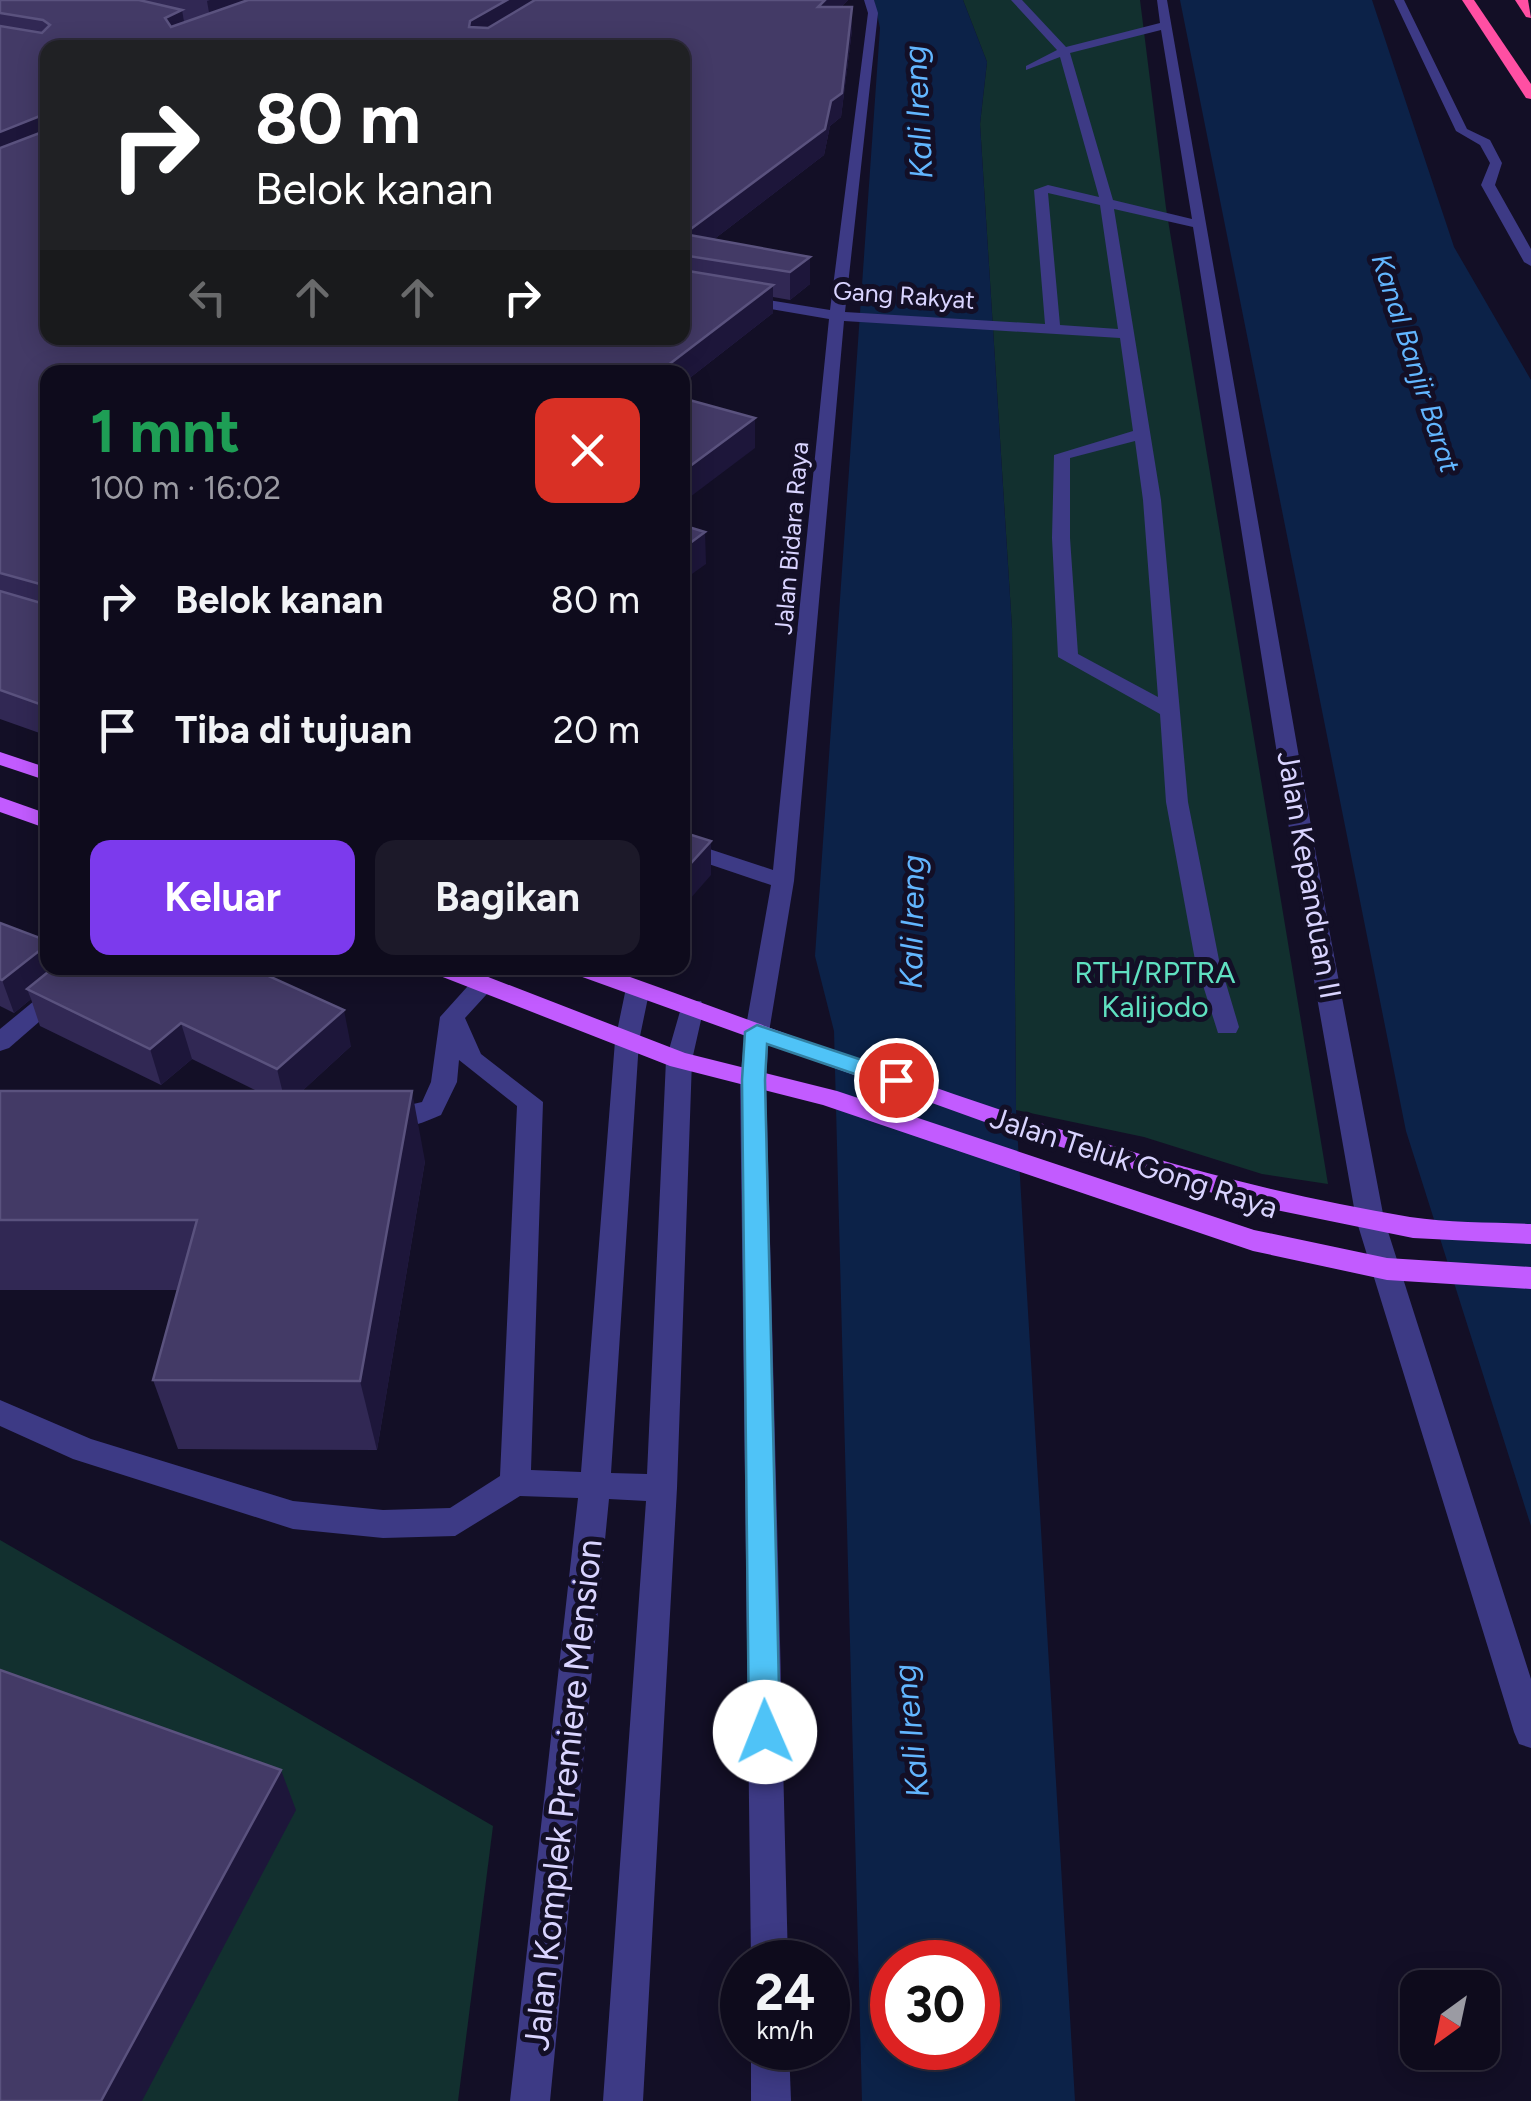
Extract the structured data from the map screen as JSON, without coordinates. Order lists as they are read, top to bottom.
{
  "streets": {
    "main road": ["Jalan Teluk Gong Raya"],
    "street": [
      "Gang Rakyat",
      "Jalan Bidara Raya",
      "Jalan Kepanduan II",
      "Jalan Komplek Premiere Mension"
    ]
  },
  "crossings": [
    ["Gang Rakyat", "Jalan Bidara Raya"],
    ["Jalan Bidara Raya", "Jalan Teluk Gong Raya"],
    ["Jalan Kepanduan II", "Jalan Teluk Gong Raya"],
    ["Jalan Teluk Gong Raya", "Jalan Komplek Premiere Mension"]
  ],
  "water": ["Kali Ireng", "Kanal Banjir Barat"],
  "parks": ["RTH/RPTRA Kalijodo"],
  "north": "bottom left",
  "page": {
    "turn": ["80 m", "Belok kanan"],
    "heading": ["1 mnt", "100 m · 16:02"],
    "list": [
      {
        "name": "Belok kanan",
        "value": "80 m"
      },
      {
        "name": "Tiba di tujuan",
        "value": "20 m"
      }
    ],
    "buttons": ["Keluar", "Bagikan"],
    "speed": "24 km/h",
    "limit": "30"
  }
}
